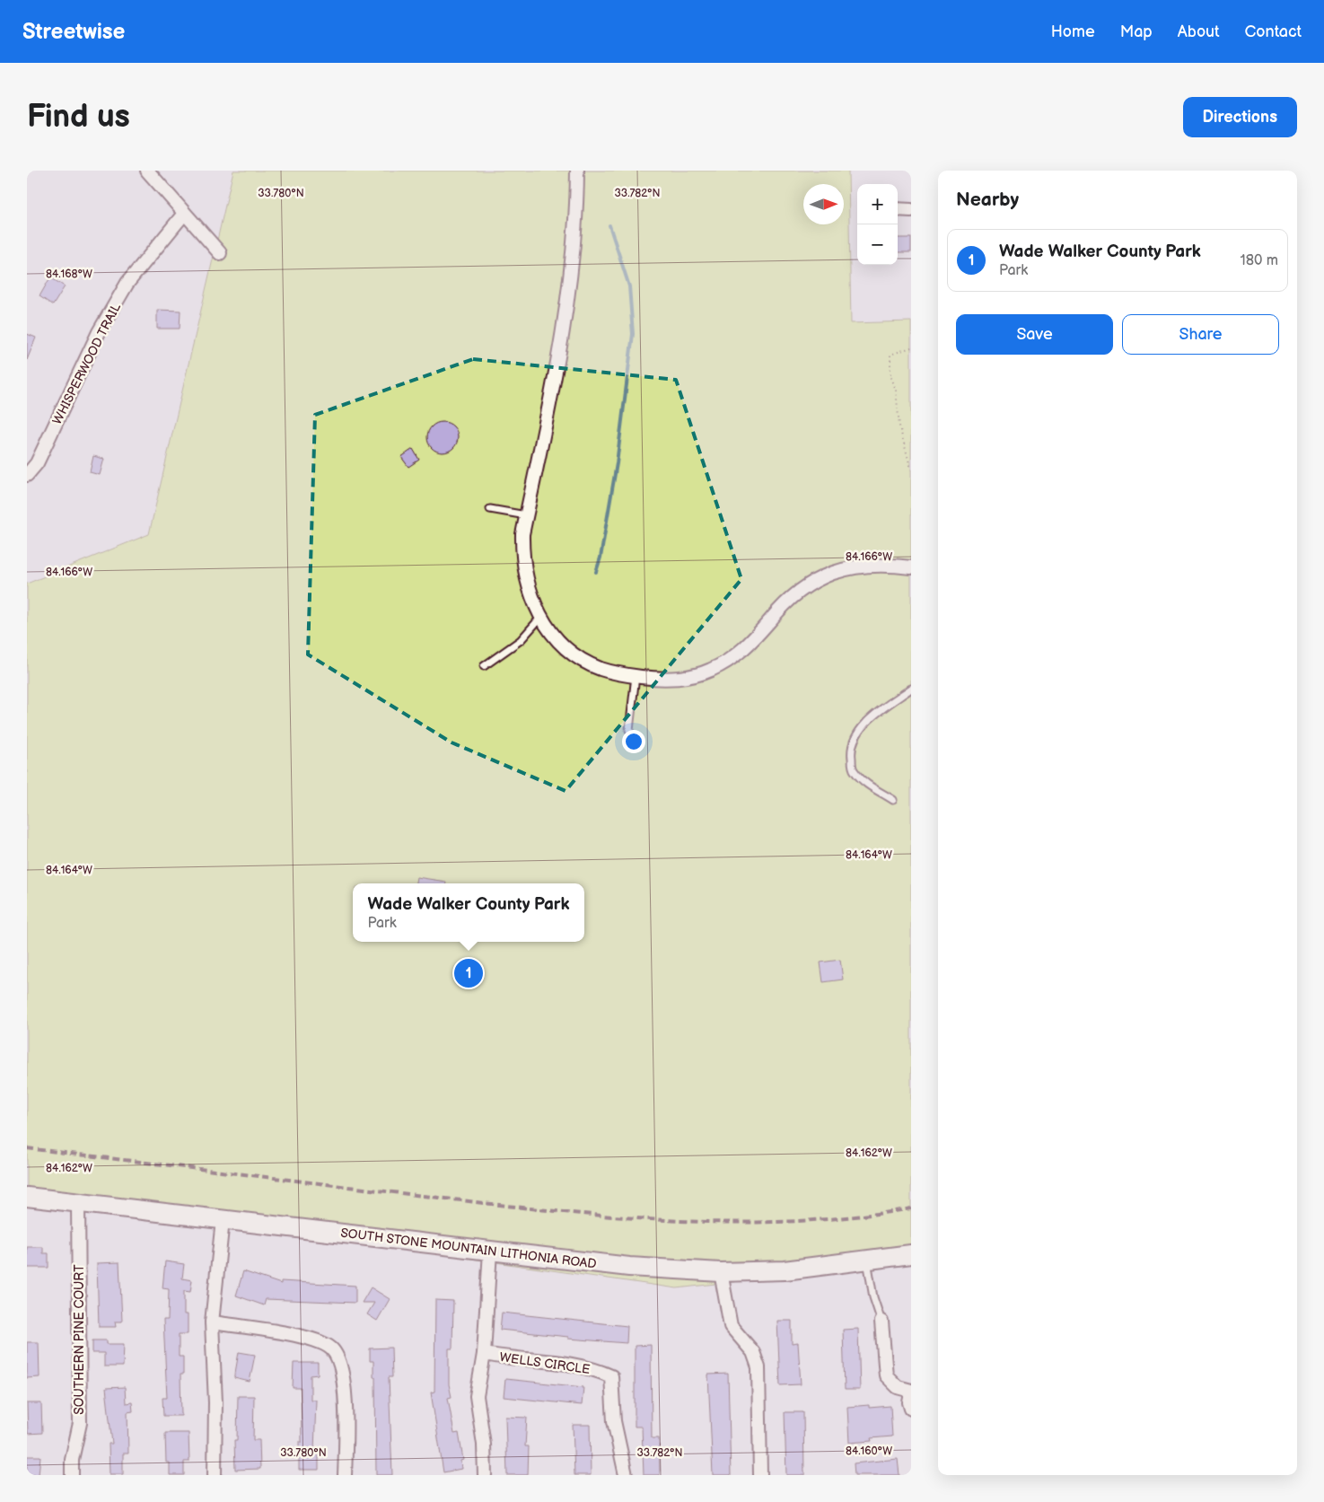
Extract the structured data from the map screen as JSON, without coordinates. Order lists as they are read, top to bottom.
{
  "streets": {
    "main road": ["SOUTH STONE MOUNTAIN LITHONIA ROAD"],
    "street": ["WHISPERWOOD TRAIL", "SOUTHERN PINE COURT", "WELLS CIRCLE"]
  },
  "crossings": [
    ["SOUTH STONE MOUNTAIN LITHONIA ROAD", "SOUTHERN PINE COURT"],
    ["SOUTH STONE MOUNTAIN LITHONIA ROAD", "WELLS CIRCLE"]
  ],
  "north": "right",
  "page": {
    "header": "Streetwise",
    "nav": [
      "Home",
      "Map",
      "About",
      "Contact"
    ],
    "buttons": [
      "Directions",
      ["Save", "Share"]
    ],
    "title": "Find us",
    "heading": "Nearby",
    "map_buttons": ["+", "−"],
    "list": [
      {
        "mark": "1",
        "name": "Wade Walker County Park",
        "note": "Park",
        "value": "180 m"
      }
    ],
    "popup": ["Wade Walker County Park", "Park"],
    "pins": "1"
  },
  "coordinates": [
    "33.780°N",
    "33.782°N",
    "84.168°W",
    "84.166°W",
    "84.164°W",
    "84.162°W",
    "84.160°W"
  ]
}
